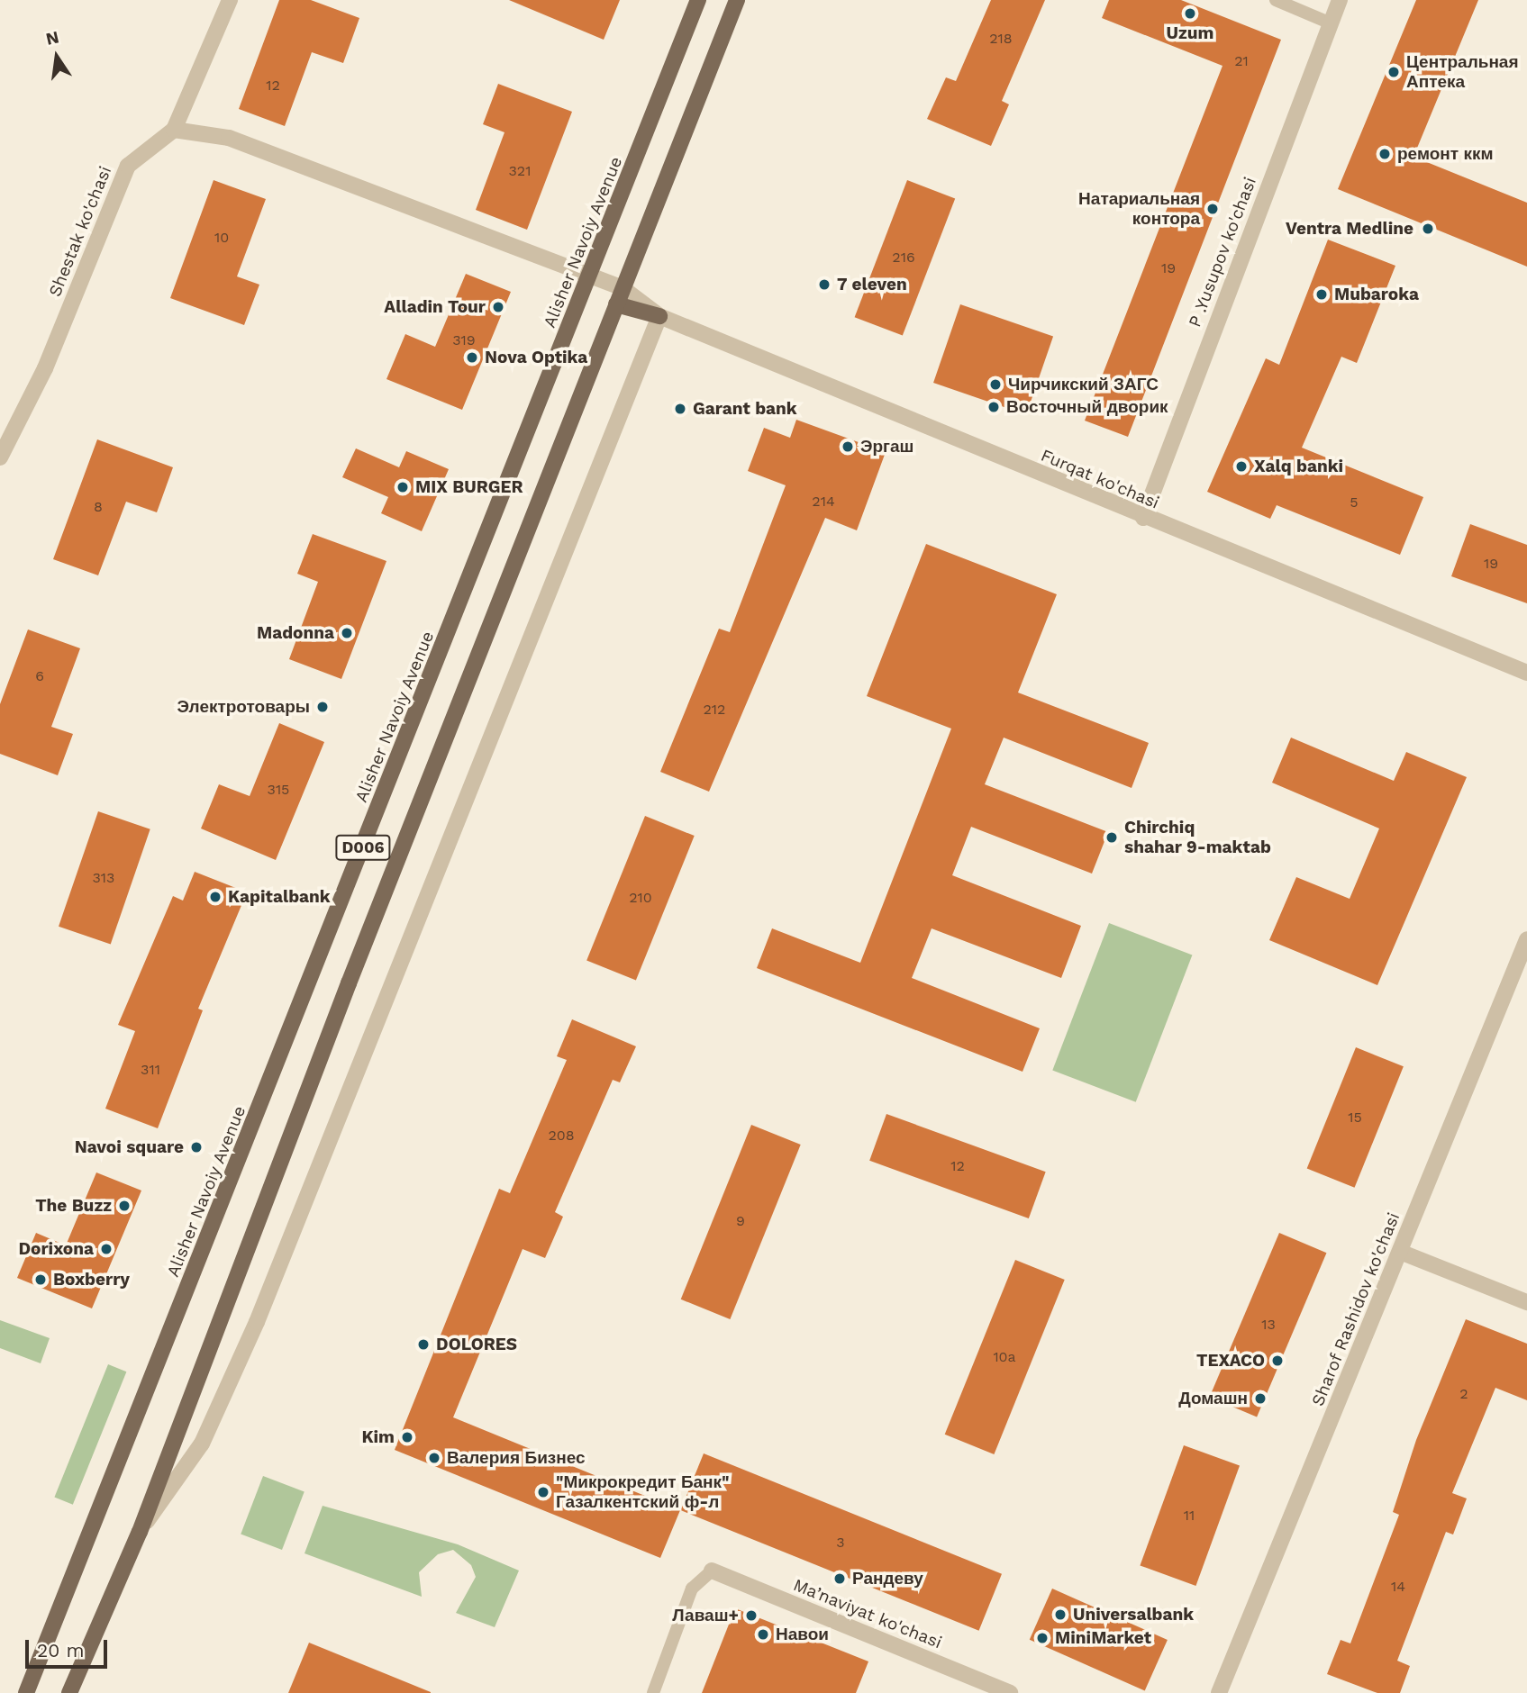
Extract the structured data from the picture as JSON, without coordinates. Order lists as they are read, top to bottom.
{
  "streets": {
    "main road": ["Alisher Navoiy Avenue", "D006"],
    "street": [
      "Shestak ko'chasi",
      "P .Yusupov ko'chasi",
      "Furqat ko'chasi",
      "Sharof Rashidov ko'chasi",
      "Ma’naviyat ko'chasi"
    ]
  },
  "crossings": [
    ["Shestak ko'chasi", "Furqat ko'chasi"],
    ["Alisher Navoiy Avenue", "Furqat ko'chasi"],
    ["P .Yusupov ko'chasi", "Furqat ko'chasi"],
    ["Furqat ko'chasi", "D006"]
  ],
  "places": [
    "Uzum",
    "Центральная Аптека",
    "ремонт ккм",
    "Натариальная контора",
    "Ventra Medline",
    "7 eleven",
    "Mubaroka",
    "Alladin Tour",
    "Nova Optika",
    "Чирчикский ЗАГС",
    "Восточный дворик",
    "Garant bank",
    "Эргаш",
    "Xalq banki",
    "MIX BURGER",
    "Madonna",
    "Электротовары",
    "Chirchiq shahar 9-maktab",
    "Kapitalbank",
    "Navoi square",
    "The Buzz",
    "Dorixona",
    "Boxberry",
    "DOLORES",
    "TEXACO",
    "Домашн",
    "Kim",
    "Валерия Бизнес",
    "\"Микрокредит Банк\" Газалкентский ф-л",
    "Рандеву",
    "Universalbank",
    "Лаваш+",
    "Навои",
    "MiniMarket"
  ],
  "house_numbers": [
    "218",
    "21",
    "12",
    "321",
    "10",
    "216",
    "19",
    "319",
    "214",
    "5",
    "8",
    "19",
    "6",
    "212",
    "315",
    "313",
    "210",
    "311",
    "15",
    "208",
    "12",
    "9",
    "13",
    "10a",
    "2",
    "11",
    "3",
    "14"
  ],
  "scale_bar": "20 m",
  "north": "top"
}
